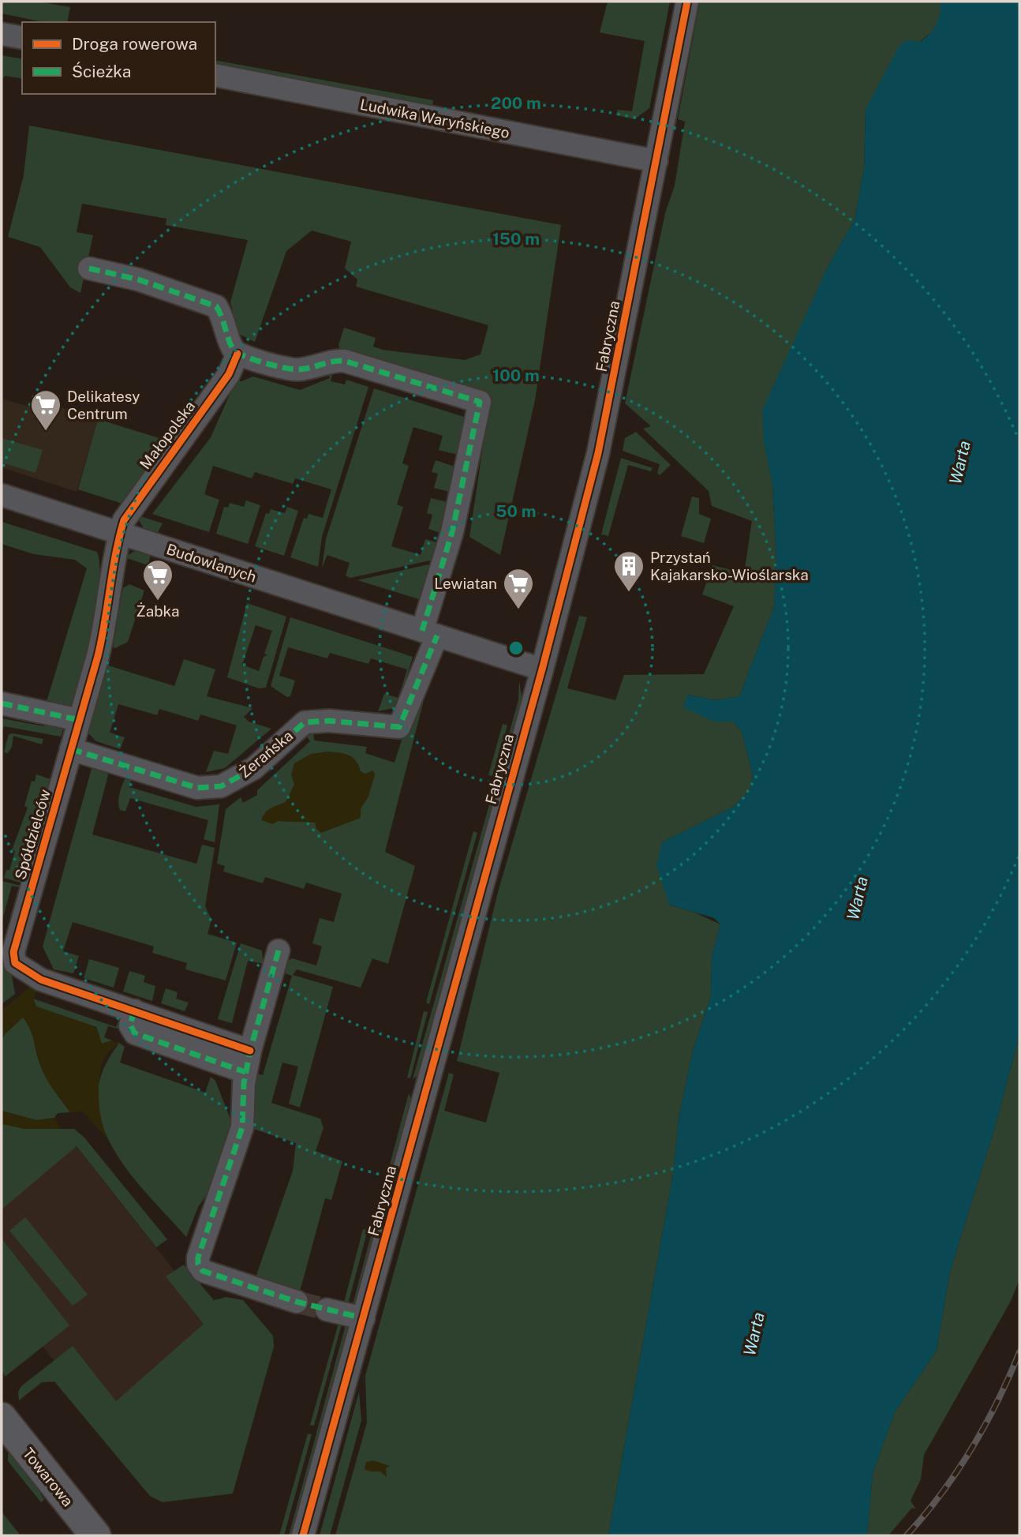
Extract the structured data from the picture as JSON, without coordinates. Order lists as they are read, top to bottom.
{
  "streets": {
    "street": [
      "Ludwika Waryńskiego",
      "Fabryczna",
      "Małopolska",
      "Budowlanych",
      "Żerańska",
      "Spółdzielców",
      "Towarowa"
    ]
  },
  "crossings": [
    ["Ludwika Waryńskiego", "Fabryczna"],
    ["Fabryczna", "Budowlanych"],
    ["Małopolska", "Budowlanych"],
    ["Małopolska", "Spółdzielców"],
    ["Budowlanych", "Żerańska"],
    ["Budowlanych", "Spółdzielców"],
    ["Żerańska", "Spółdzielców"]
  ],
  "water": ["Warta"],
  "places": {
    "supermarket": ["Delikatesy Centrum", "Żabka", "Lewiatan"],
    "building": ["Przystań Kajakarsko-Wioślarska"]
  },
  "legend": ["Droga rowerowa", "Ścieżka"],
  "rings": [
    "200 m",
    "150 m",
    "100 m",
    "50 m"
  ]
}
